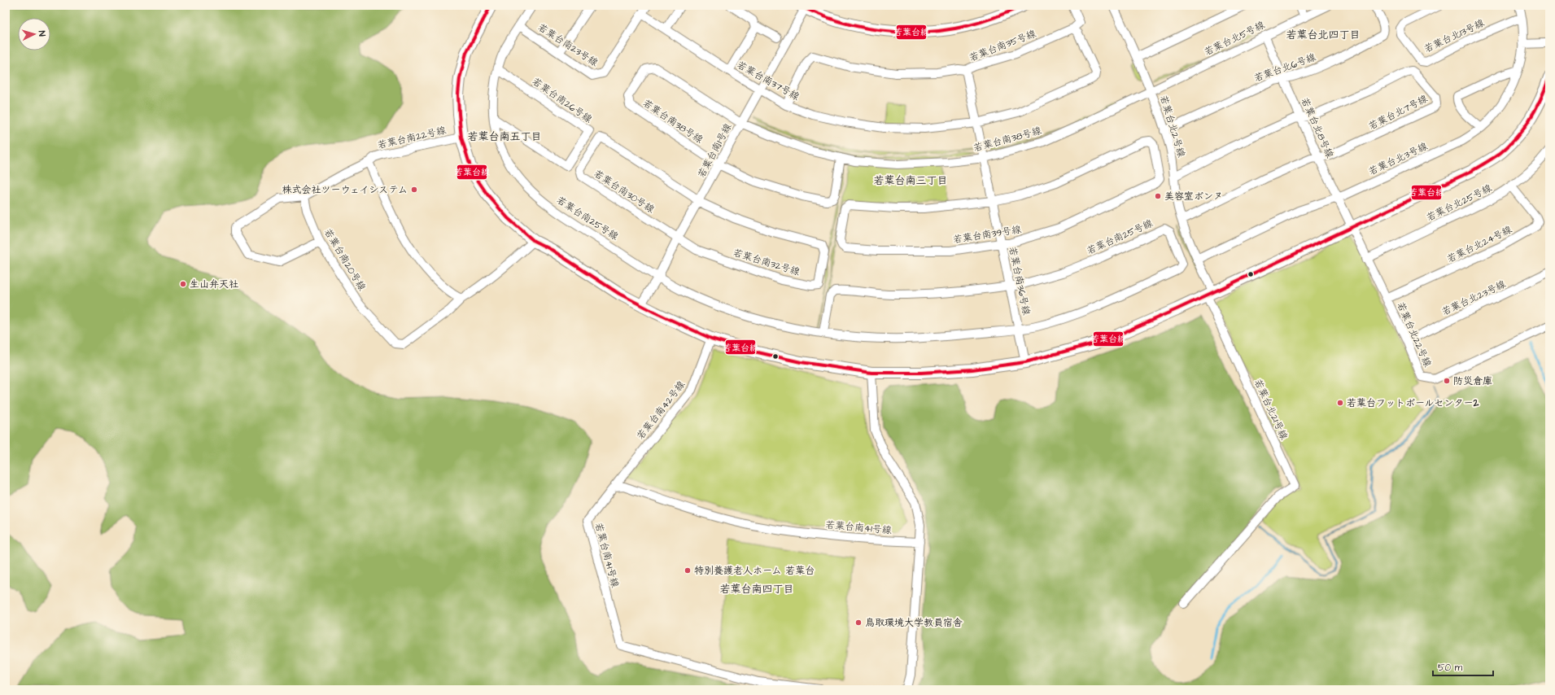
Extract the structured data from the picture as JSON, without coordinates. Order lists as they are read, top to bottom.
{
  "streets": {
    "street": [
      "若葉台北13号線",
      "若葉台北5号線",
      "若葉台南23号線",
      "若葉台南35号線",
      "若葉台北6号線",
      "若葉台南37号線",
      "若葉台南26号線",
      "若葉台北7号線",
      "若葉台南38号線",
      "若葉台北2号線",
      "若葉台北8号線",
      "若葉台南22号線",
      "若葉台南1号線",
      "若葉台北3号線",
      "若葉台南30号線",
      "若葉台北25号線",
      "若葉台南25号線",
      "若葉台南39号線",
      "若葉台北24号線",
      "若葉台南20号線",
      "若葉台南32号線",
      "若葉台南36号線",
      "若葉台北23号線",
      "若葉台北22号線",
      "若葉台北21号線",
      "若葉台南42号線",
      "若葉台南41号線"
    ]
  },
  "crossings": [
    ["若葉台北13号線", "若葉台北3号線"],
    ["若葉台北5号線", "若葉台南38号線"],
    ["若葉台北5号線", "若葉台北2号線"],
    ["若葉台北5号線", "若葉台北8号線"],
    ["若葉台南23号線", "若葉台南37号線"],
    ["若葉台南23号線", "若葉台南25号線"],
    ["若葉台南35号線", "若葉台南37号線"],
    ["若葉台南35号線", "若葉台南36号線"],
    ["若葉台北6号線", "若葉台北2号線"],
    ["若葉台北6号線", "若葉台北8号線"],
    ["若葉台南37号線", "若葉台南1号線"],
    ["若葉台南37号線", "若葉台南36号線"],
    ["若葉台南26号線", "若葉台南25号線"],
    ["若葉台北7号線", "若葉台北2号線"],
    ["若葉台北7号線", "若葉台北8号線"],
    ["若葉台南38号線", "若葉台北2号線"],
    ["若葉台南38号線", "若葉台南1号線"],
    ["若葉台南38号線", "若葉台南36号線"],
    ["若葉台北2号線", "若葉台北3号線"],
    ["若葉台北2号線", "若葉台北21号線"],
    ["若葉台北8号線", "若葉台北3号線"],
    ["若葉台北8号線", "若葉台北22号線"],
    ["若葉台南1号線", "若葉台南30号線"],
    ["若葉台南1号線", "若葉台南25号線"],
    ["若葉台南1号線", "若葉台南32号線"],
    ["若葉台南30号線", "若葉台南32号線"],
    ["若葉台北25号線", "若葉台北24号線"],
    ["若葉台北25号線", "若葉台北22号線"],
    ["若葉台南25号線", "若葉台南36号線"],
    ["若葉台南39号線", "若葉台南36号線"],
    ["若葉台北24号線", "若葉台北22号線"],
    ["若葉台北23号線", "若葉台北22号線"],
    ["若葉台南42号線", "若葉台南41号線"]
  ],
  "districts": [
    "若葉台北四丁目",
    "若葉台南五丁目",
    "若葉台南三丁目",
    "若葉台南四丁目"
  ],
  "places": [
    "株式会社ツーウェイシステム",
    "美容室ボンヌ",
    "生山弁天社",
    "防災倉庫",
    "若葉台フットボールセンター2",
    "特別養護老人ホーム 若葉台",
    "鳥取環境大学教員宿舎"
  ],
  "lines": ["transit line 若葉台線"],
  "scale_bar": "50 m",
  "north": "right"
}
